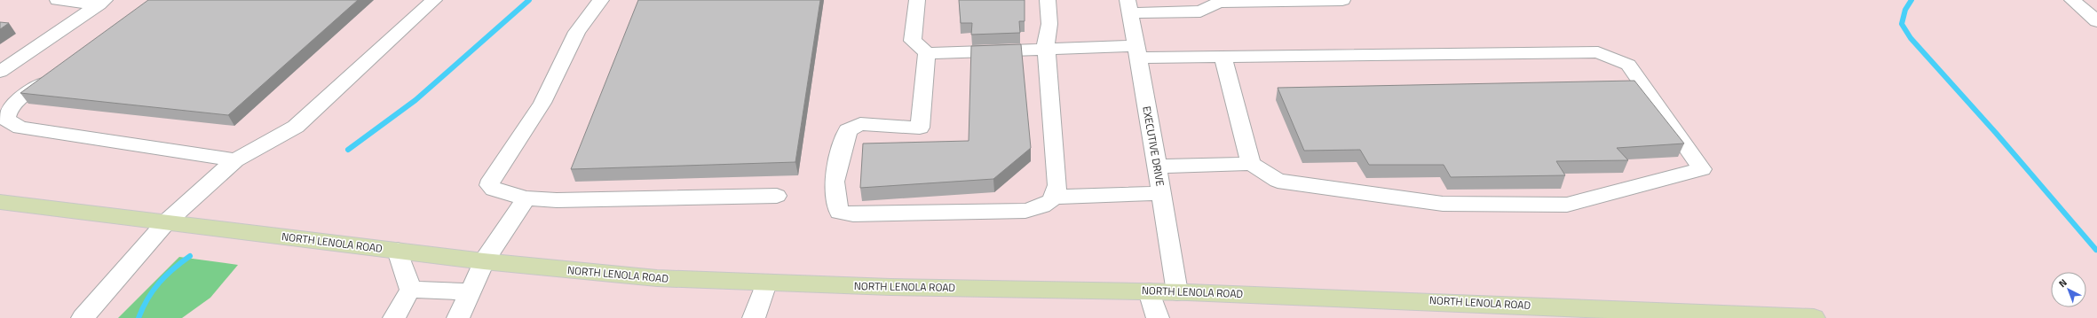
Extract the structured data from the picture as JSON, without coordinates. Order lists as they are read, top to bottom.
{
  "streets": {
    "main road": ["NORTH LENOLA ROAD"],
    "street": ["EXECUTIVE DRIVE"]
  },
  "crossings": [
    ["EXECUTIVE DRIVE", "NORTH LENOLA ROAD"]
  ],
  "north": "top left"
}
